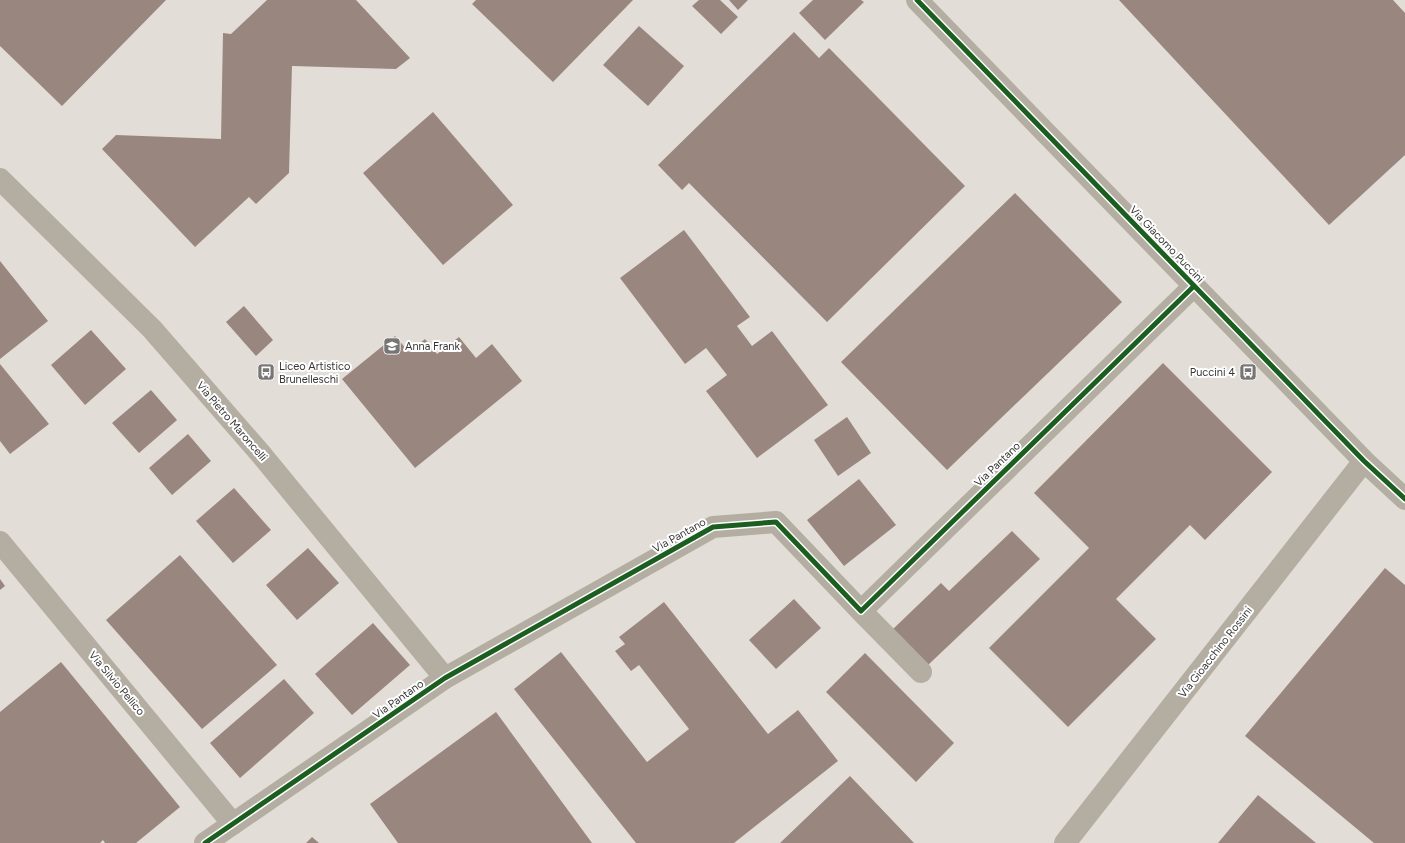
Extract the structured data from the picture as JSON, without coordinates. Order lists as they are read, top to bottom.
{
  "streets": {
    "street": [
      "Via Giacomo Puccini",
      "Via Pietro Maroncelli",
      "Via Pantano",
      "Via Gioacchino Rossini",
      "Via Silvio Pellico"
    ]
  },
  "crossings": [
    ["Via Giacomo Puccini", "Via Pantano"],
    ["Via Giacomo Puccini", "Via Gioacchino Rossini"],
    ["Via Pietro Maroncelli", "Via Pantano"],
    ["Via Pantano", "Via Silvio Pellico"]
  ],
  "places": {
    "school or university": ["Anna Frank"],
    "bus stop": ["Liceo Artistico Brunelleschi", "Puccini 4"]
  }
}
